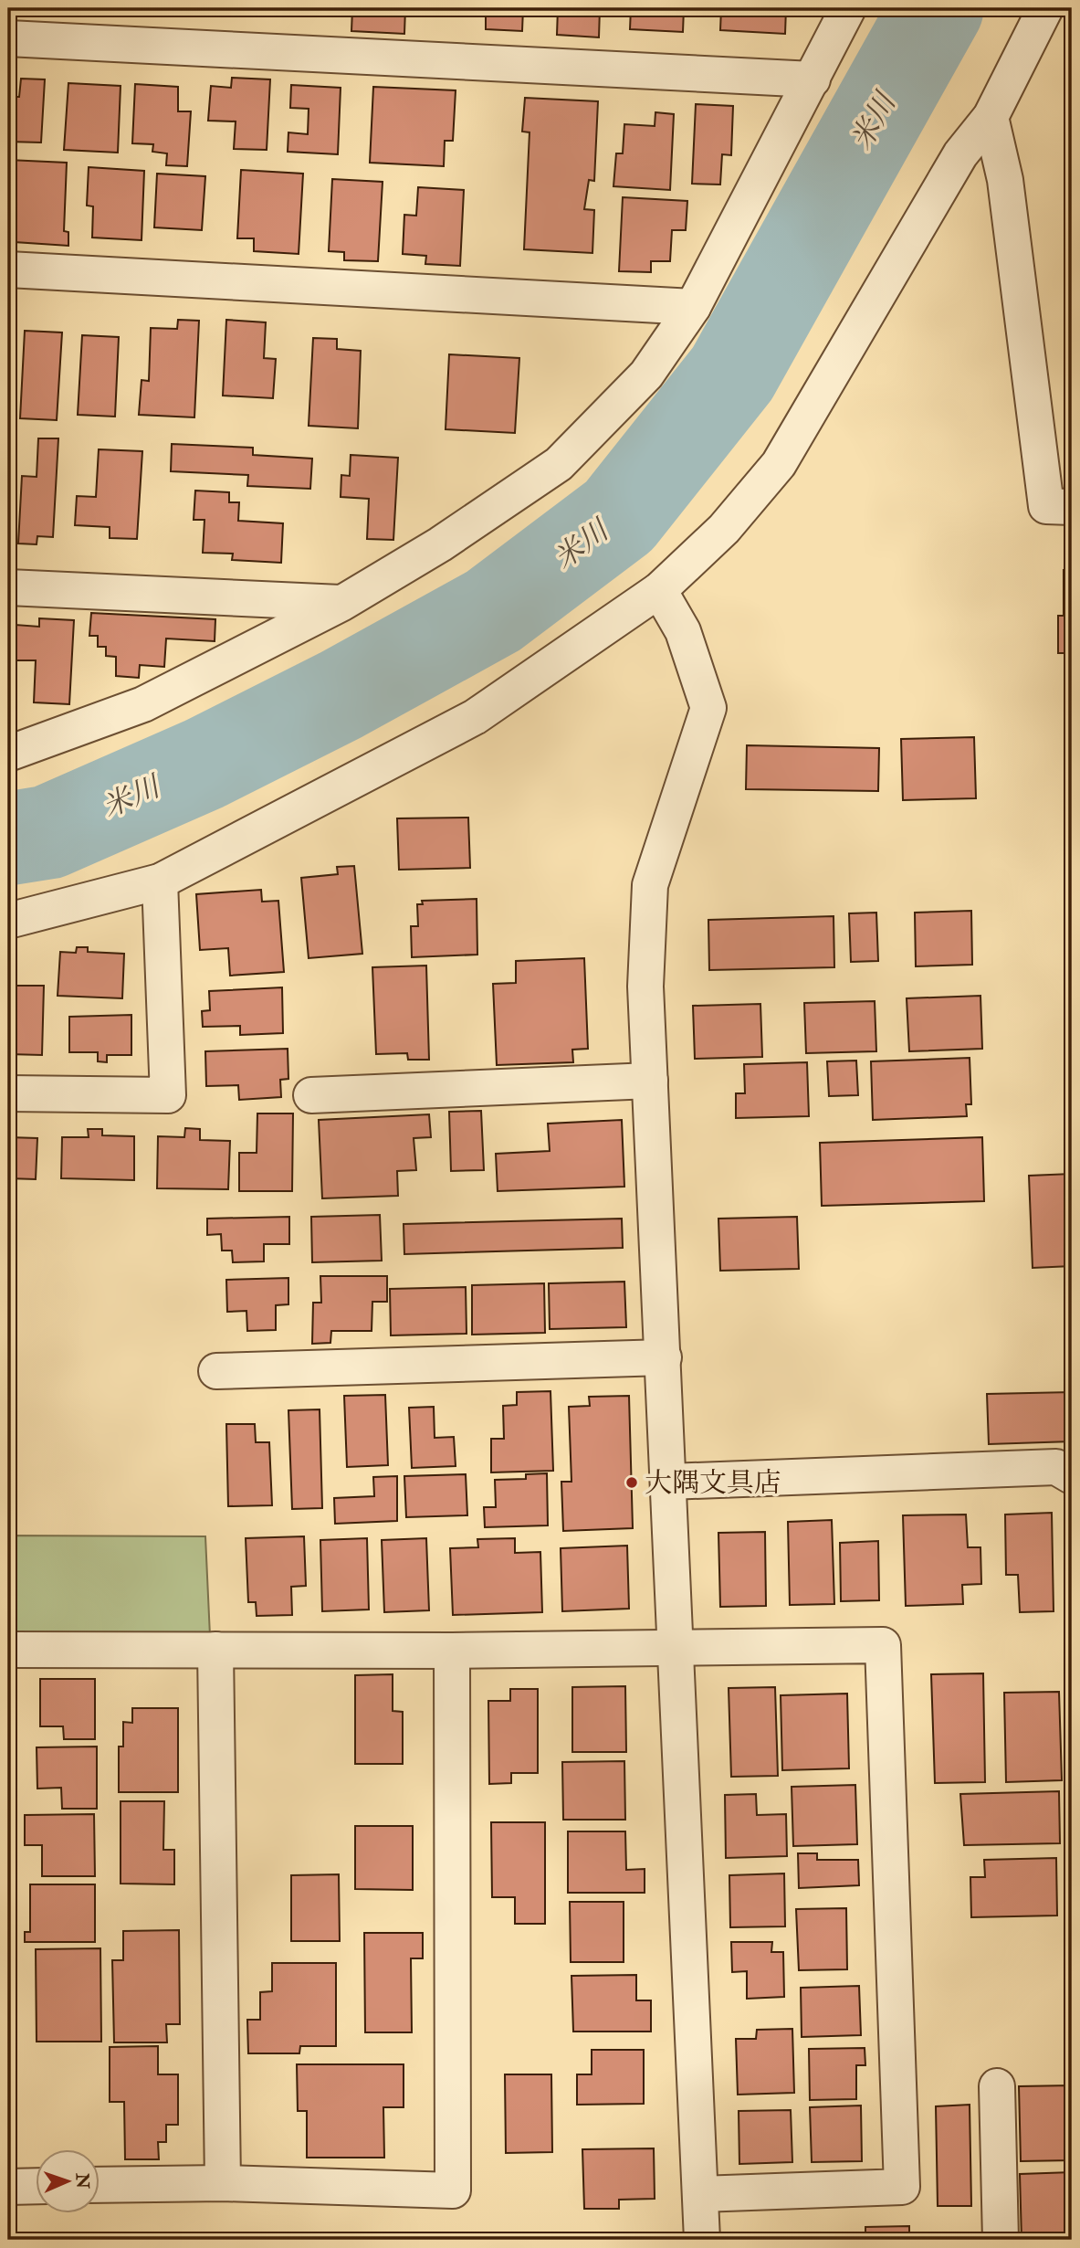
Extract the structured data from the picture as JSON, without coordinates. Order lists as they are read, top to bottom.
{
  "water": ["米川"],
  "places": ["大隅文具店"],
  "north": "right"
}
